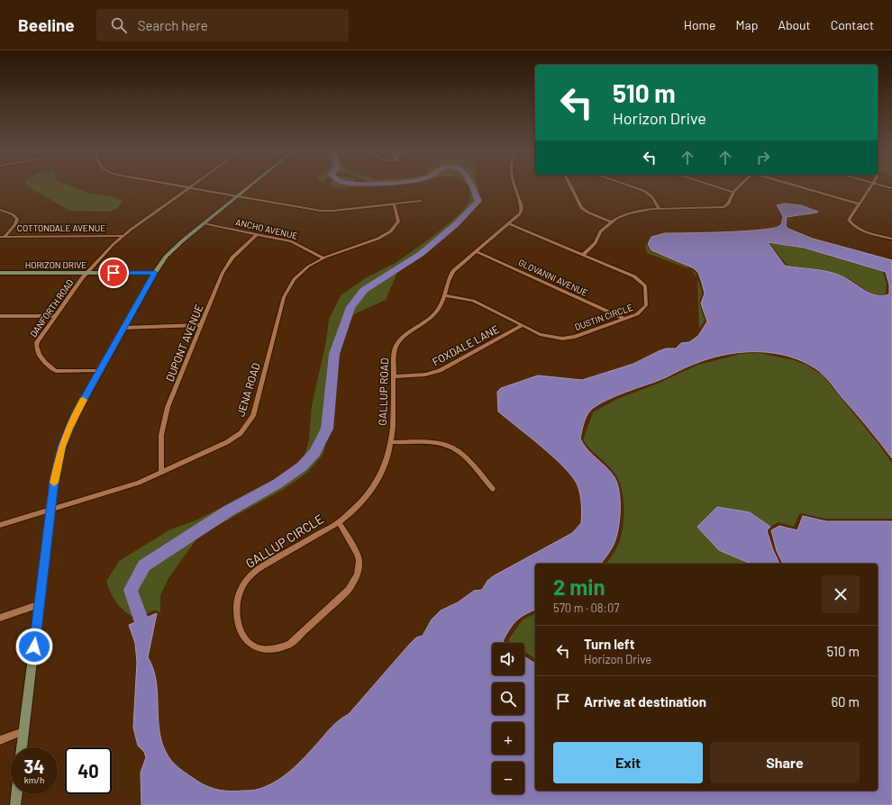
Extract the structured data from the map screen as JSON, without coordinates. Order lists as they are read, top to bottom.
{
  "streets": {
    "street": [
      "COTTONDALE AVENUE",
      "ANCHO AVENUE",
      "HORIZON DRIVE",
      "GLOVANNI AVENUE",
      "DANFORTH ROAD",
      "DUSTIN CIRCLE",
      "DUPONT AVENUE",
      "FOXDALE LANE",
      "JENA ROAD",
      "GALLUP ROAD",
      "GALLUP CIRCLE"
    ]
  },
  "crossings": [
    ["COTTONDALE AVENUE", "DANFORTH ROAD"],
    ["ANCHO AVENUE", "DUPONT AVENUE"],
    ["ANCHO AVENUE", "JENA ROAD"],
    ["HORIZON DRIVE", "DANFORTH ROAD"],
    ["GLOVANNI AVENUE", "DUSTIN CIRCLE"],
    ["GLOVANNI AVENUE", "GALLUP ROAD"],
    ["DUSTIN CIRCLE", "FOXDALE LANE"],
    ["DUSTIN CIRCLE", "GALLUP ROAD"],
    ["DUPONT AVENUE", "JENA ROAD"],
    ["FOXDALE LANE", "GALLUP ROAD"],
    ["GALLUP ROAD", "GALLUP CIRCLE"]
  ],
  "page": {
    "header": "Beeline",
    "search": "Search here",
    "nav": [
      "Home",
      "Map",
      "About",
      "Contact"
    ],
    "turn": ["510 m", "Horizon Drive"],
    "heading": ["2 min", "570 m · 08:07"],
    "list": [
      {
        "name": "Turn left",
        "note": "Horizon Drive",
        "value": "510 m"
      },
      {
        "name": "Arrive at destination",
        "value": "60 m"
      }
    ],
    "map_buttons": ["+", "−"],
    "buttons": ["Exit", "Share"],
    "speed": "34 km/h",
    "limit": "40"
  }
}
